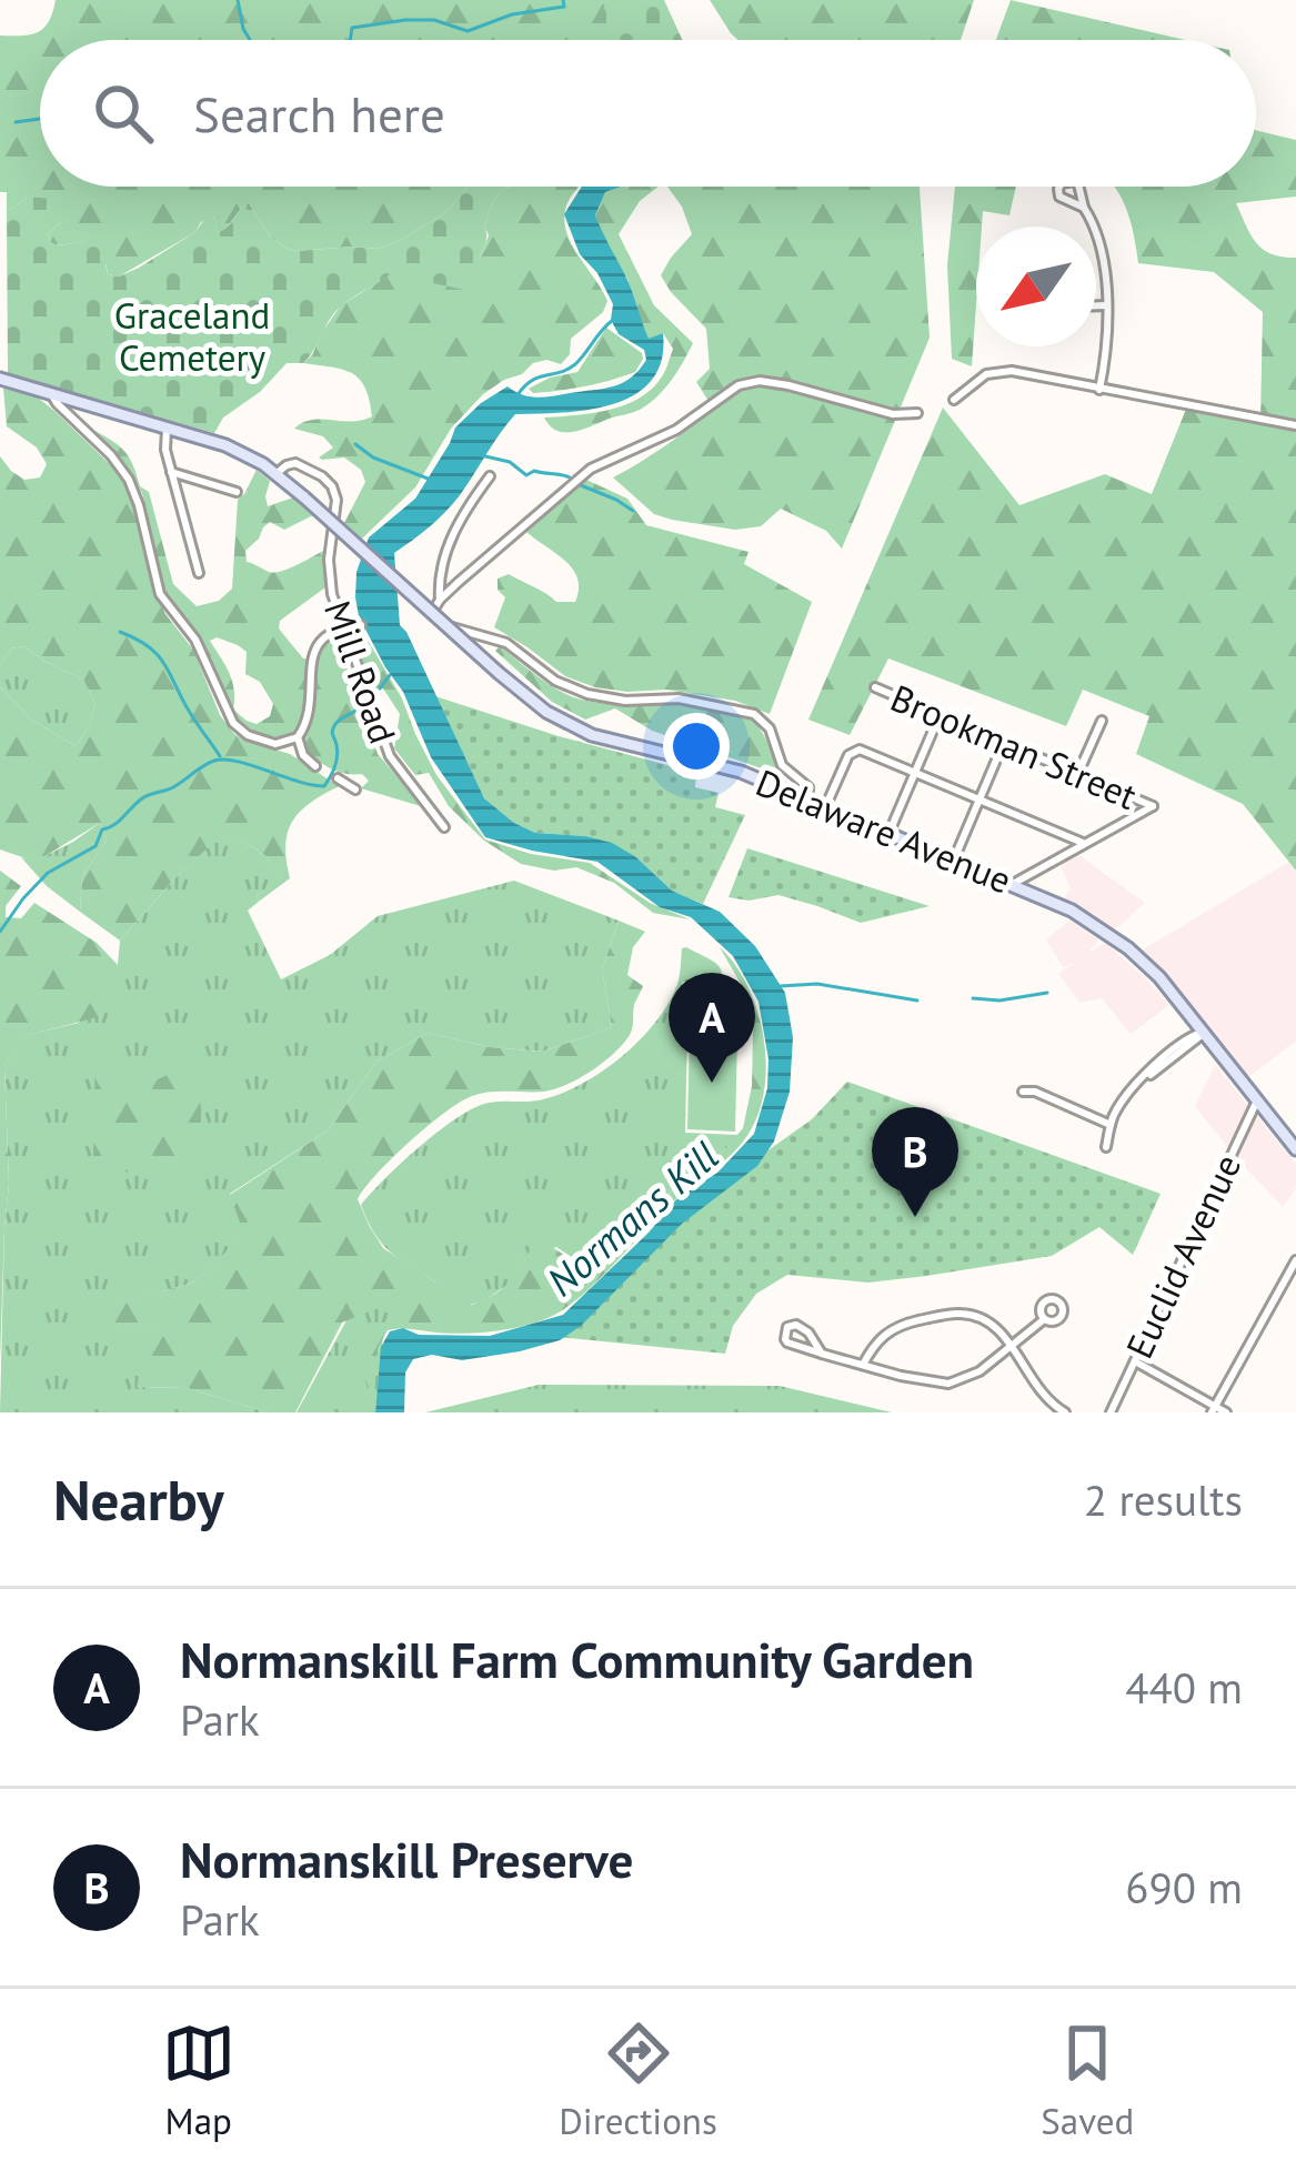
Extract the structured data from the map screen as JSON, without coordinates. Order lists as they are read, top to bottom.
{
  "streets": {
    "main road": ["Delaware Avenue"],
    "street": ["Mill Road", "Brookman Street", "Euclid Avenue"]
  },
  "crossings": [
    ["Mill Road", "Delaware Avenue"],
    ["Delaware Avenue", "Euclid Avenue"]
  ],
  "water": ["Normans Kill"],
  "parks": ["Graceland Cemetery"],
  "north": "bottom left",
  "page": {
    "search": "Search here",
    "pins": ["A", "B"],
    "heading": ["Nearby", "2 results"],
    "list": [
      {
        "mark": "A",
        "name": "Normanskill Farm Community Garden",
        "note": "Park",
        "value": "440 m"
      },
      {
        "mark": "B",
        "name": "Normanskill Preserve",
        "note": "Park",
        "value": "690 m"
      }
    ],
    "nav": ["Map", "Directions", "Saved"]
  }
}
